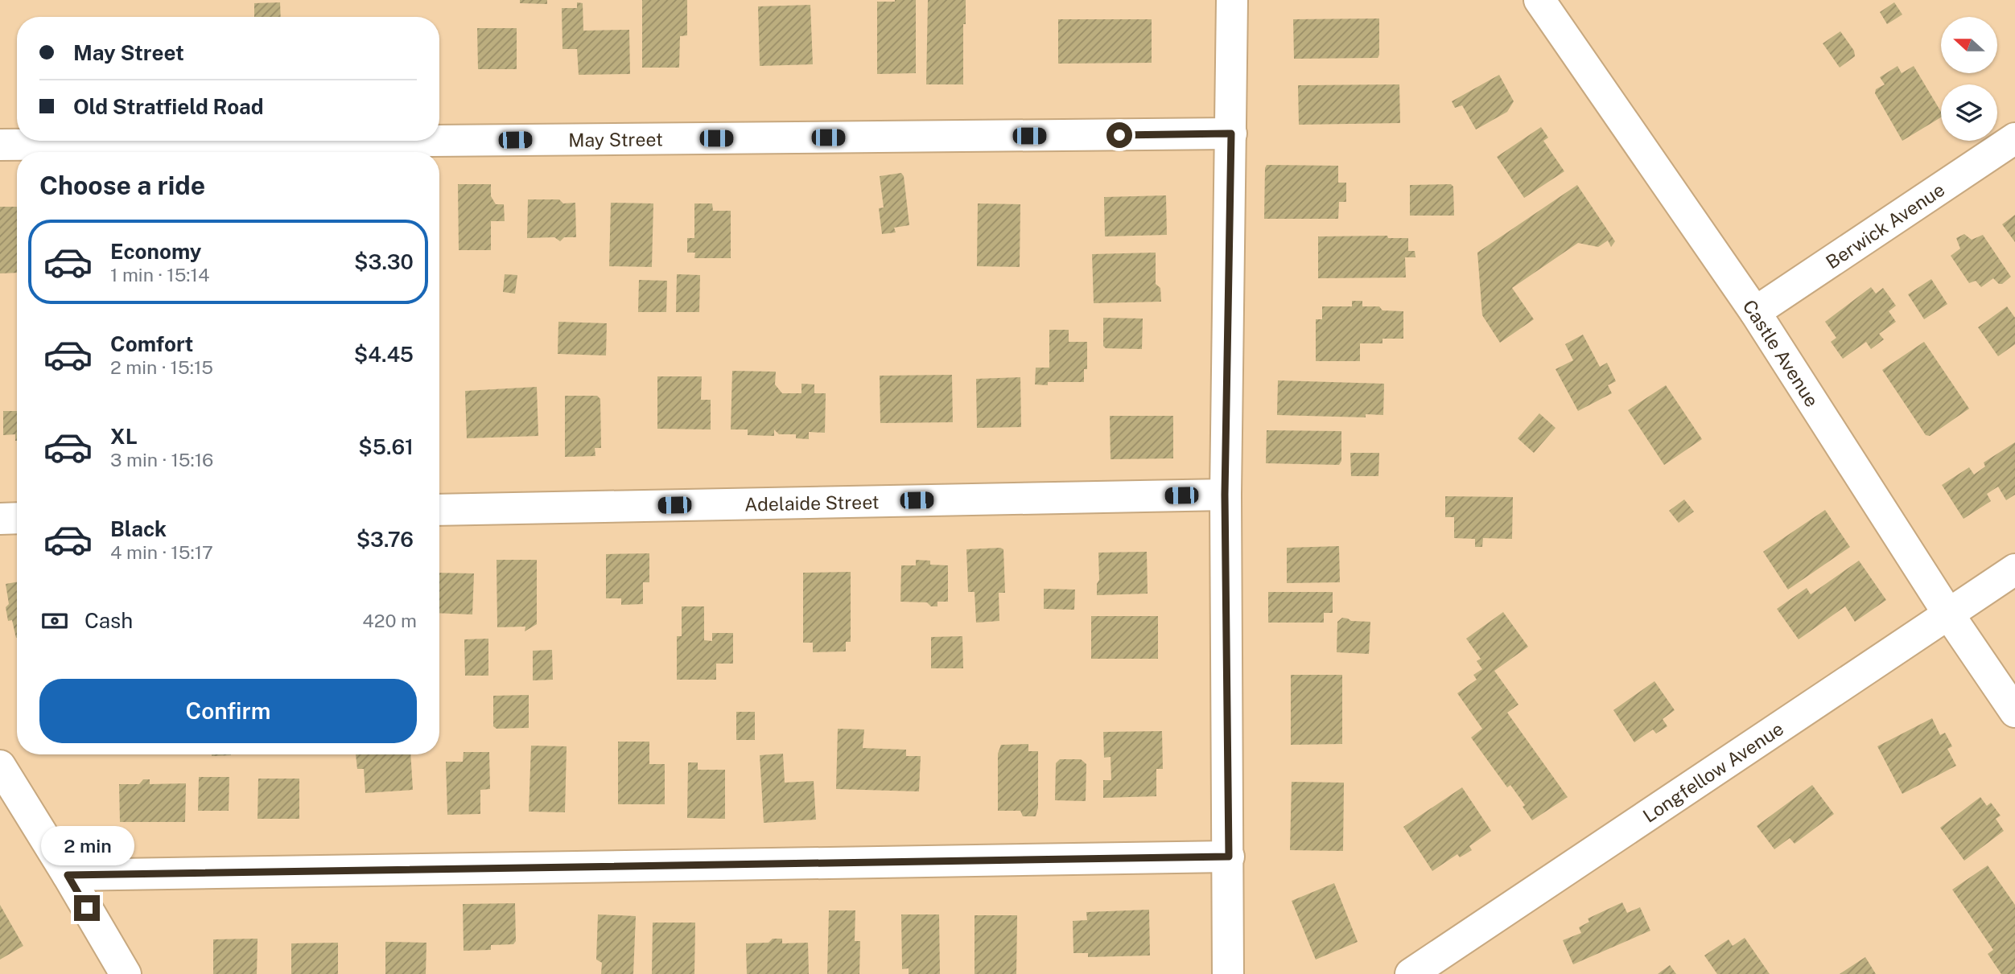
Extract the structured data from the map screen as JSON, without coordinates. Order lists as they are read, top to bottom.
{
  "streets": {
    "street": [
      "May Street",
      "Berwick Avenue",
      "Castle Avenue",
      "Adelaide Street",
      "Longfellow Avenue"
    ]
  },
  "crossings": [
    ["Berwick Avenue", "Castle Avenue"],
    ["Castle Avenue", "Longfellow Avenue"]
  ],
  "north": "left",
  "page": {
    "banner": ["May Street", "Old Stratfield Road"],
    "heading": "Choose a ride",
    "list": [
      {
        "name": "Economy",
        "note": "1 min · 15:14",
        "value": "$3.30"
      },
      {
        "name": "Comfort",
        "note": "2 min · 15:15",
        "value": "$4.45"
      },
      {
        "name": "XL",
        "note": "3 min · 15:16",
        "value": "$5.61"
      },
      {
        "name": "Black",
        "note": "4 min · 15:17",
        "value": "$3.76"
      }
    ],
    "pay": ["Cash", "420 m"],
    "buttons": "Confirm",
    "bubble": "2 min"
  }
}
